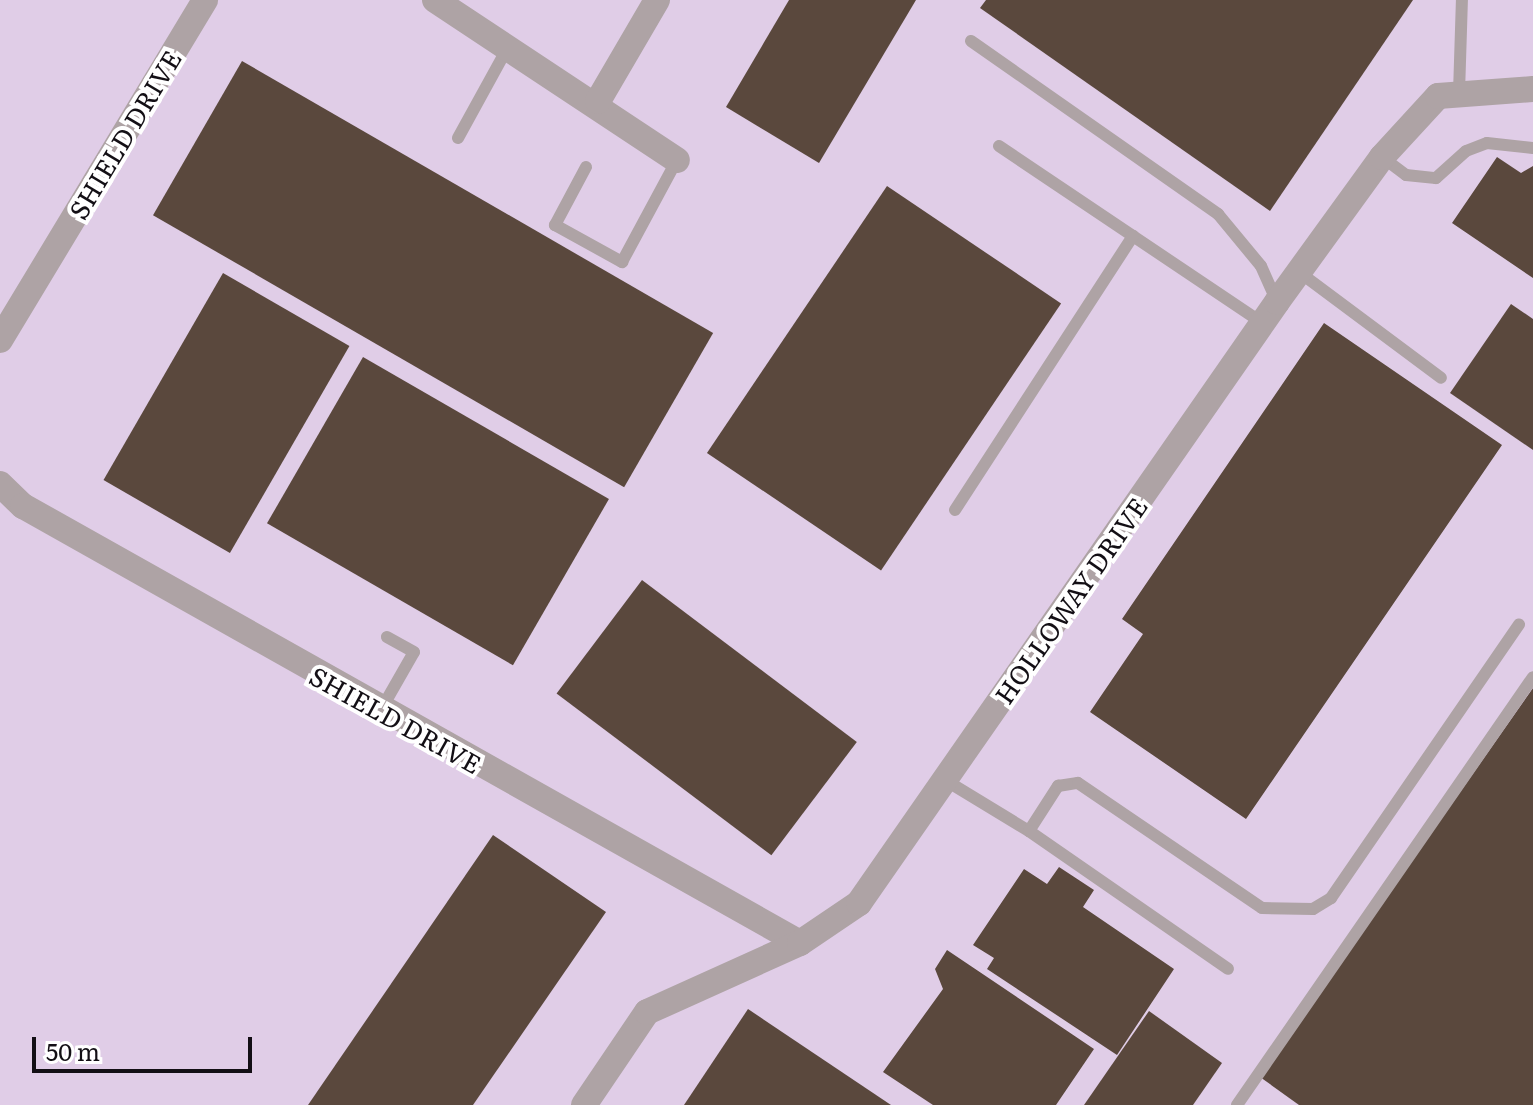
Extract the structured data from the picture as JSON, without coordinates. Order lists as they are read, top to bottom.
{
  "streets": {
    "street": ["SHIELD DRIVE", "HOLLOWAY DRIVE"]
  },
  "crossings": [
    ["SHIELD DRIVE", "HOLLOWAY DRIVE"]
  ],
  "scale_bar": "50 m"
}
